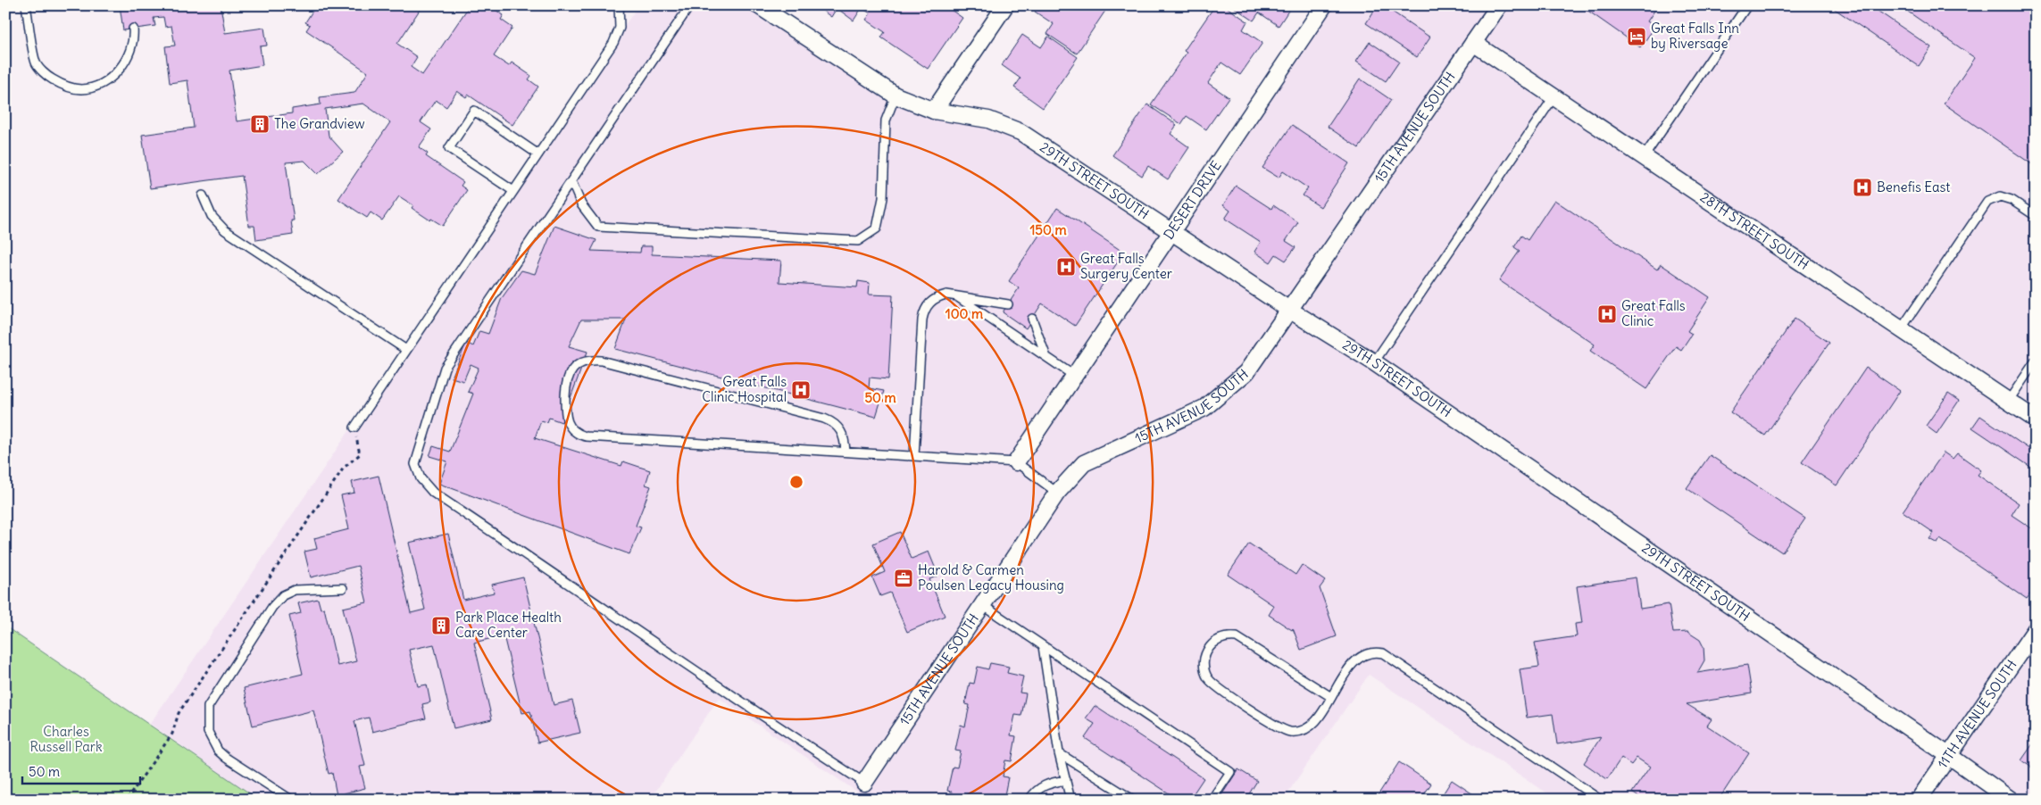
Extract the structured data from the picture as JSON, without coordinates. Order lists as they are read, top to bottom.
{
  "streets": {
    "street": [
      "15TH AVENUE SOUTH",
      "29TH STREET SOUTH",
      "DESERT DRIVE",
      "28TH STREET SOUTH",
      "11TH AVENUE SOUTH"
    ]
  },
  "crossings": [
    ["15TH AVENUE SOUTH", "29TH STREET SOUTH"],
    ["15TH AVENUE SOUTH", "28TH STREET SOUTH"],
    ["29TH STREET SOUTH", "DESERT DRIVE"],
    ["29TH STREET SOUTH", "11TH AVENUE SOUTH"]
  ],
  "parks": ["Charles Russell Park"],
  "places": {
    "hotel": ["Great Falls Inn by Riversage"],
    "building": ["The Grandview", "Park Place Health Care Center"],
    "hospital": [
      "Benefis East",
      "Great Falls Surgery Center",
      "Great Falls Clinic",
      "Great Falls Clinic Hospital"
    ],
    "office": ["Harold & Carmen Poulsen Legacy Housing"]
  },
  "scale_bar": "50 m",
  "rings": ["150 m", "100 m", "50 m"]
}
